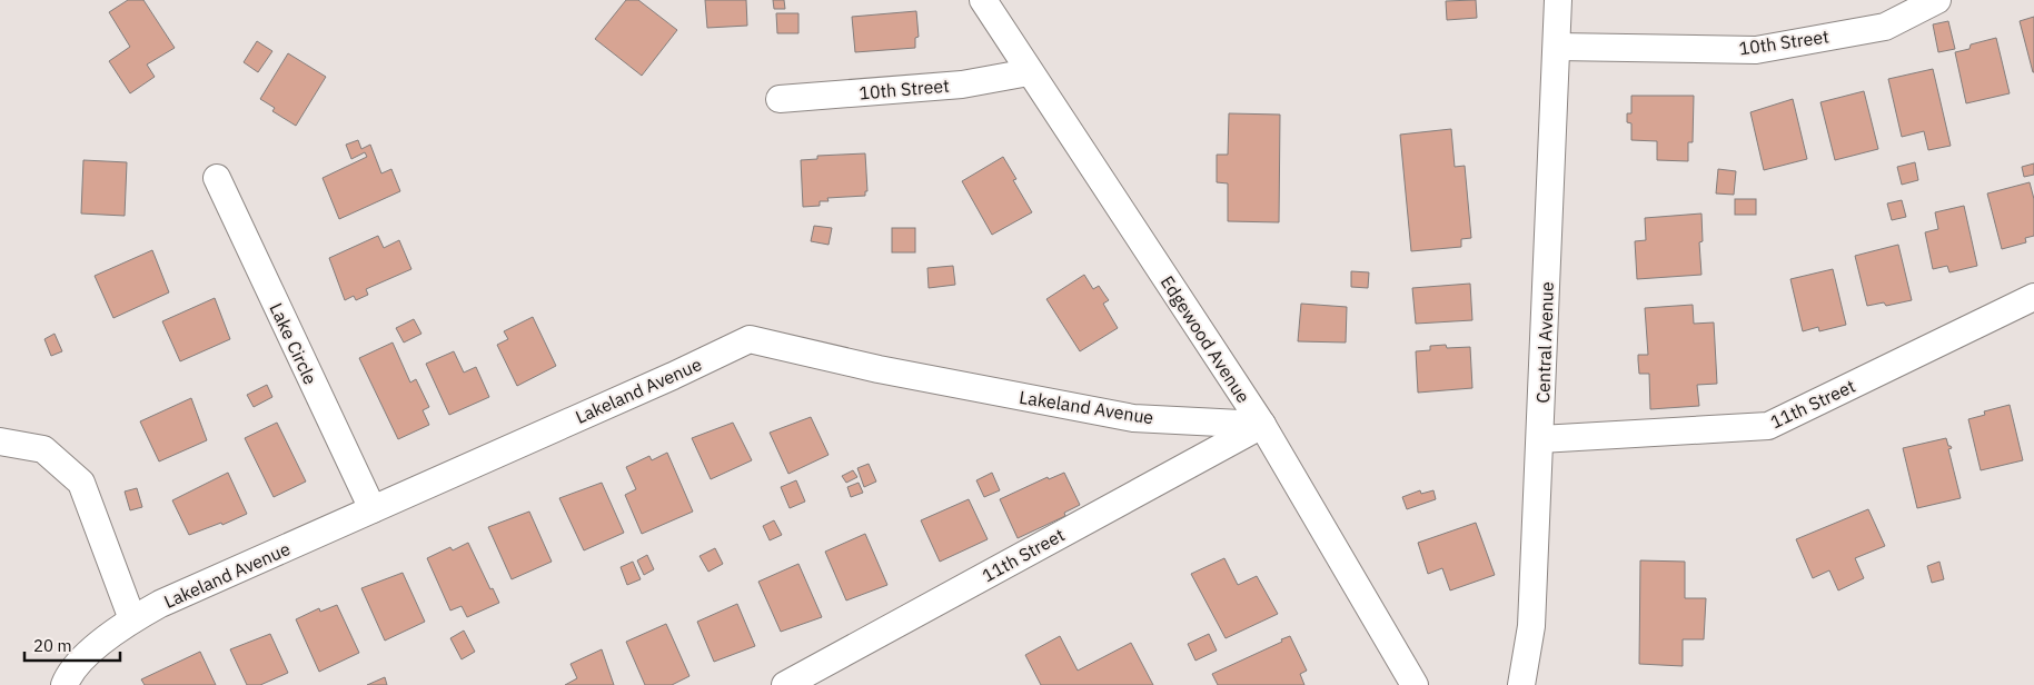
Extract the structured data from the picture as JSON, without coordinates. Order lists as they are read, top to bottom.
{
  "streets": {
    "street": [
      "10th Street",
      "Edgewood Avenue",
      "Central Avenue",
      "Lake Circle",
      "Lakeland Avenue",
      "11th Street"
    ]
  },
  "crossings": [
    ["10th Street", "Edgewood Avenue"],
    ["10th Street", "Central Avenue"],
    ["Edgewood Avenue", "Lakeland Avenue"],
    ["Edgewood Avenue", "11th Street"],
    ["Central Avenue", "11th Street"],
    ["Lake Circle", "Lakeland Avenue"],
    ["Lakeland Avenue", "11th Street"]
  ],
  "scale_bar": "20 m"
}
